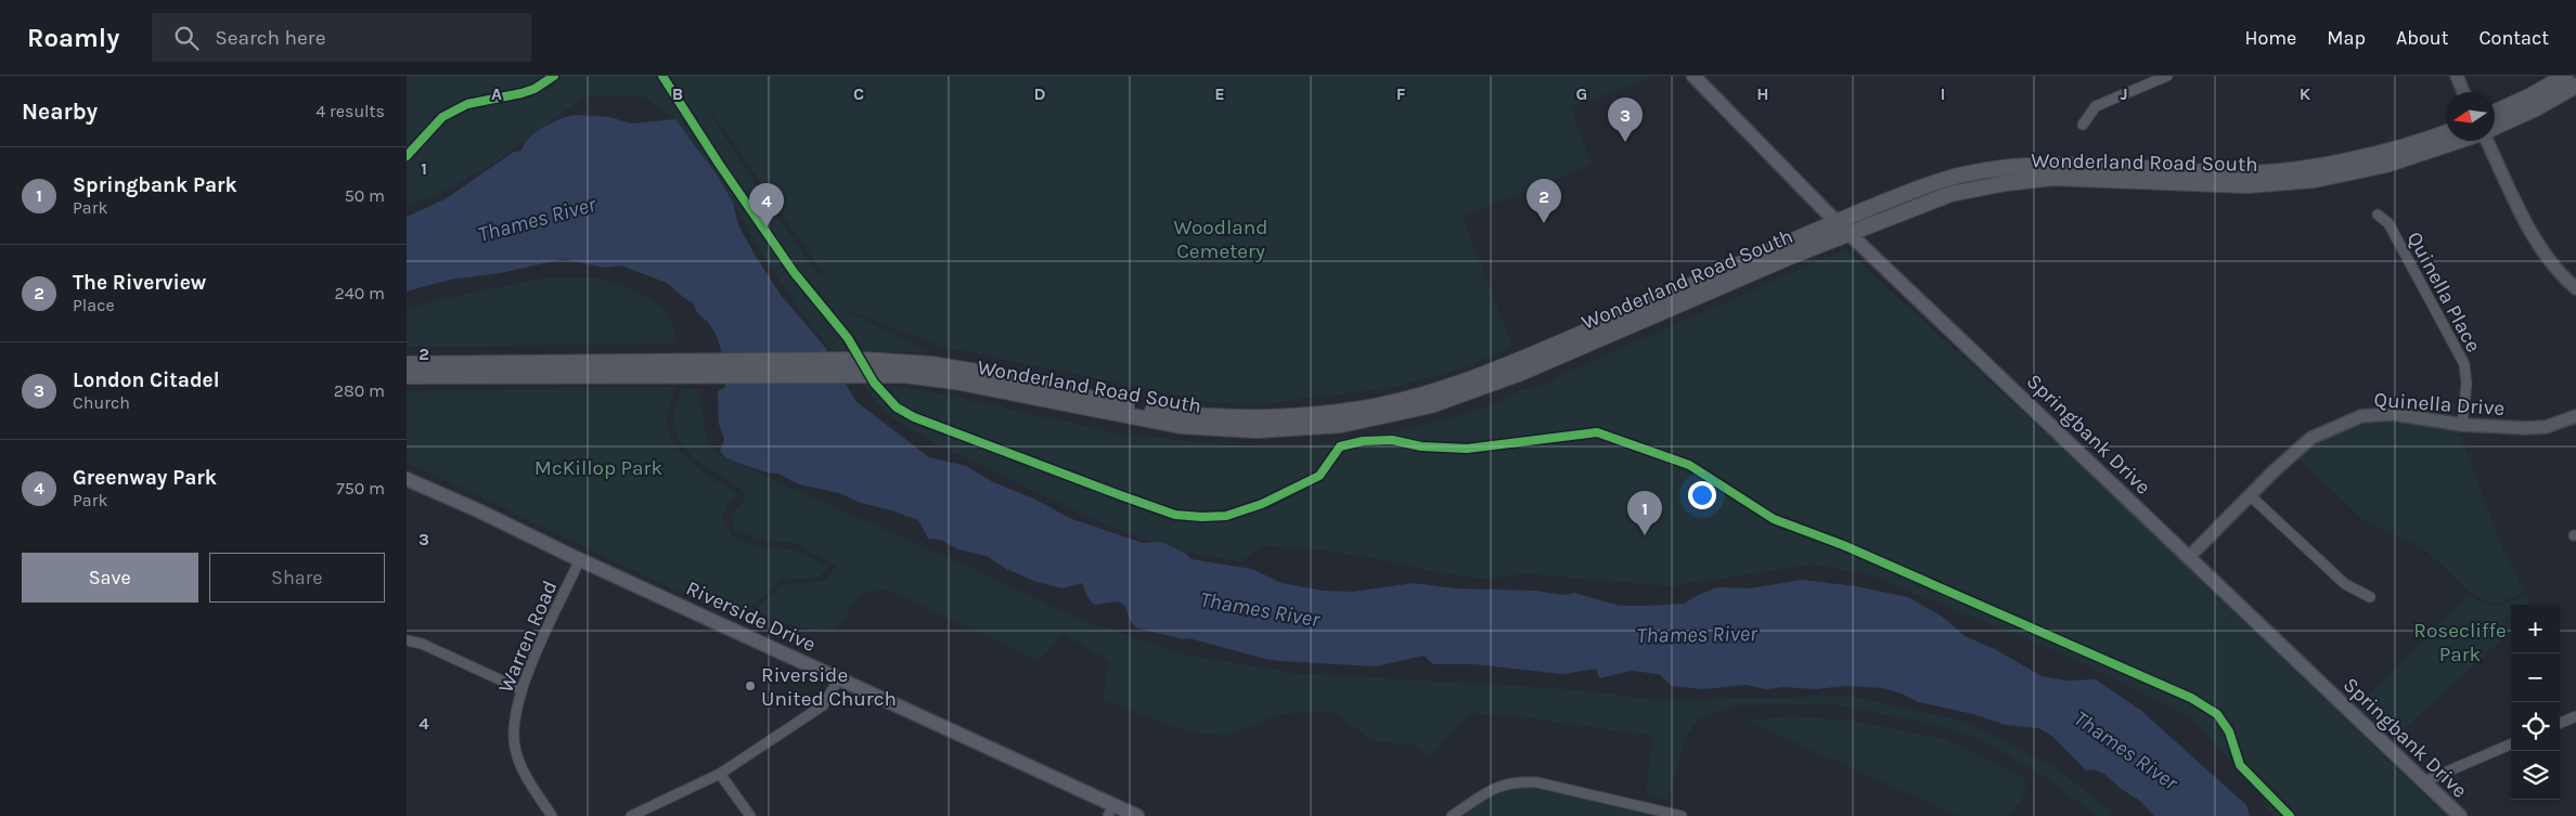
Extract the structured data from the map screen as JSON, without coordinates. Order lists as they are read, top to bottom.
{
  "streets": {
    "main road": ["Wonderland Road South", "Springbank Drive", "Riverside Drive"],
    "street": ["Quinella Place", "Quinella Drive", "Warren Road"]
  },
  "crossings": [
    ["Wonderland Road South", "Springbank Drive"],
    ["Quinella Place", "Quinella Drive"],
    ["Quinella Drive", "Springbank Drive"],
    ["Riverside Drive", "Warren Road"]
  ],
  "water": ["Thames River"],
  "parks": ["Woodland Cemetery", "McKillop Park", "Rosecliffe Park"],
  "places": ["Riverside United Church"],
  "north": "left",
  "page": {
    "header": "Roamly",
    "search": "Search here",
    "nav": [
      "Home",
      "Map",
      "About",
      "Contact"
    ],
    "heading": ["Nearby", "4 results"],
    "pins": [
      "3",
      "2",
      "4",
      "1"
    ],
    "list": [
      {
        "mark": "1",
        "name": "Springbank Park",
        "note": "Park",
        "value": "50 m"
      },
      {
        "mark": "2",
        "name": "The Riverview",
        "note": "Place",
        "value": "240 m"
      },
      {
        "mark": "3",
        "name": "London Citadel",
        "note": "Church",
        "value": "280 m"
      },
      {
        "mark": "4",
        "name": "Greenway Park",
        "note": "Park",
        "value": "750 m"
      }
    ],
    "buttons": ["Save", "Share"],
    "map_buttons": ["+", "−"]
  },
  "grid": {
    "columns": [
      "A",
      "B",
      "C",
      "D",
      "E",
      "F",
      "G",
      "H",
      "I",
      "J",
      "K"
    ],
    "rows": [
      "1",
      "2",
      "3",
      "4"
    ]
  }
}
